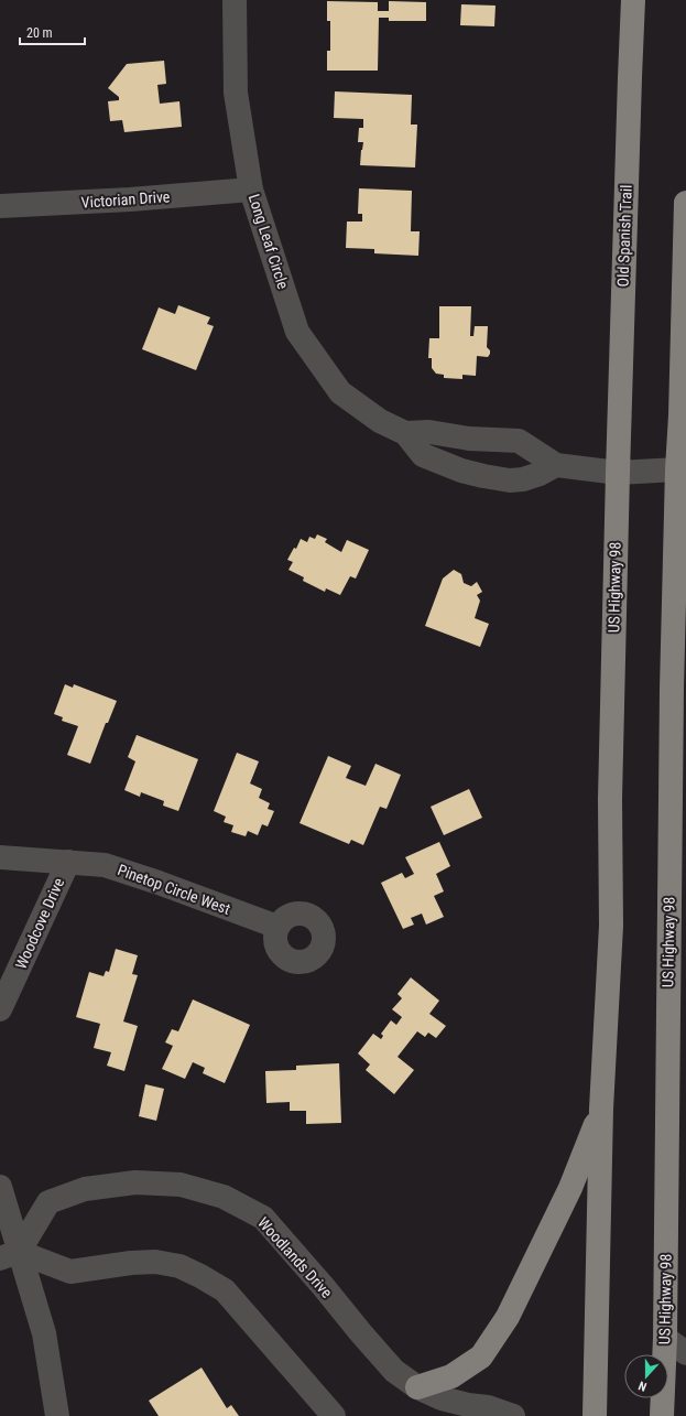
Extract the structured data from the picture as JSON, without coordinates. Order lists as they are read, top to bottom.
{
  "streets": {
    "main road": ["Old Spanish Trail", "US Highway 98"],
    "street": [
      "Victorian Drive",
      "Long Leaf Circle",
      "Pinetop Circle West",
      "Woodcove Drive",
      "Woodlands Drive"
    ]
  },
  "crossings": [
    ["Victorian Drive", "Long Leaf Circle"],
    ["Old Spanish Trail", "Long Leaf Circle"],
    ["Old Spanish Trail", "US Highway 98"],
    ["Long Leaf Circle", "US Highway 98"],
    ["Pinetop Circle West", "Woodcove Drive"]
  ],
  "scale_bar": "20 m",
  "north": "bottom"
}
